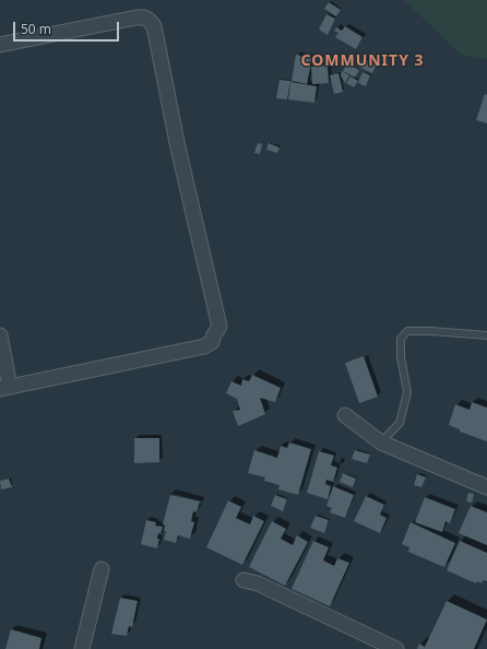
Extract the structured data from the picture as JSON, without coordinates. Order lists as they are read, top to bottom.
{
  "districts": ["COMMUNITY 3"],
  "scale_bar": "50 m"
}
